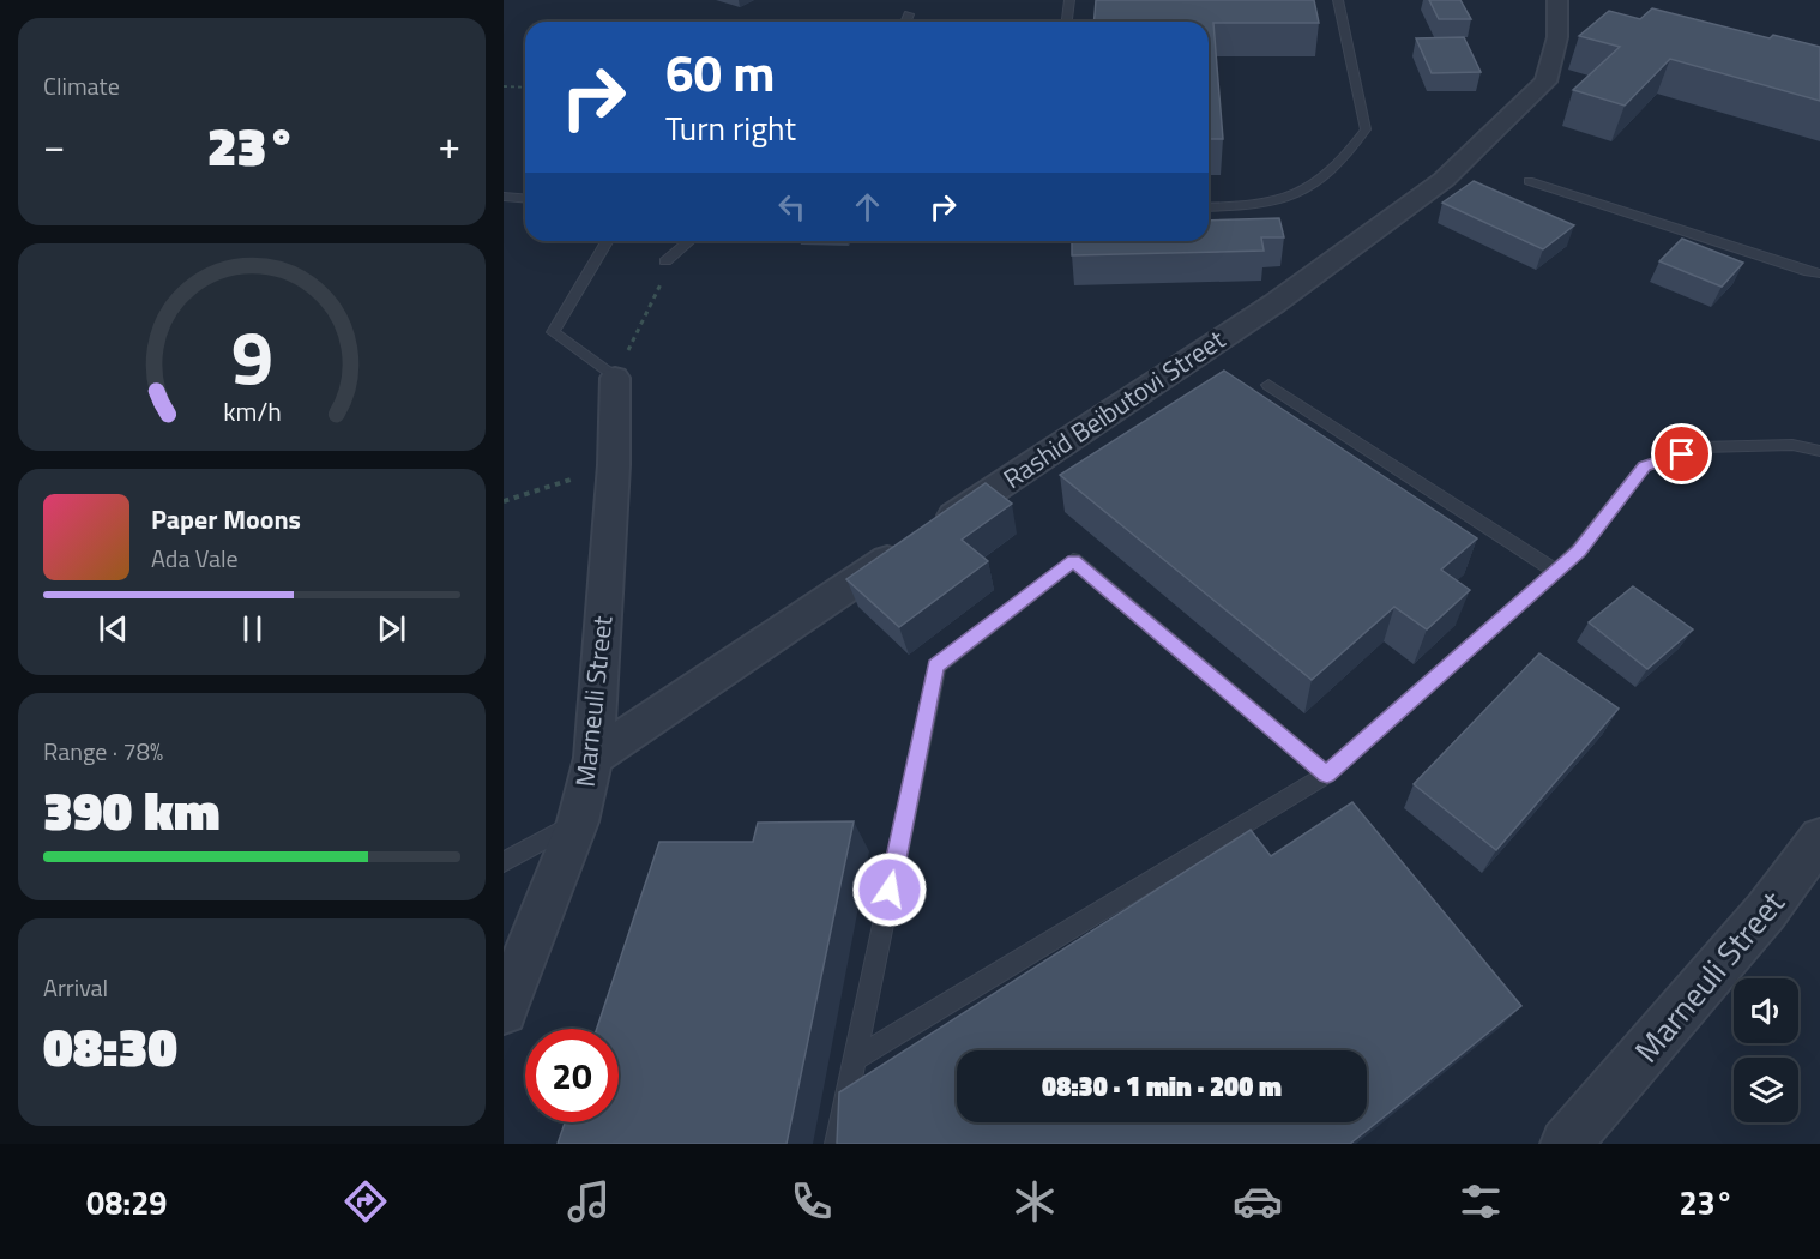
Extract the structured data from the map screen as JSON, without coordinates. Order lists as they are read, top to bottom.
{
  "streets": {
    "street": ["Rashid Beibutovi Street", "Marneuli Street"]
  },
  "crossings": [
    ["Rashid Beibutovi Street", "Marneuli Street"]
  ],
  "page": {
    "tile": [
      "Climate",
      ["Range · 78%", "390 km"],
      ["Arrival", "08:30"]
    ],
    "turn": ["60 m", "Turn right"],
    "heat": ["−", "23°", "+"],
    "song": ["Paper Moons", "Ada Vale"],
    "limit": "20",
    "trip": "08:30 · 1 min · 200 m",
    "tabs": ["08:29", "23°"],
    "gauge": ["9", "km/h"]
  }
}
